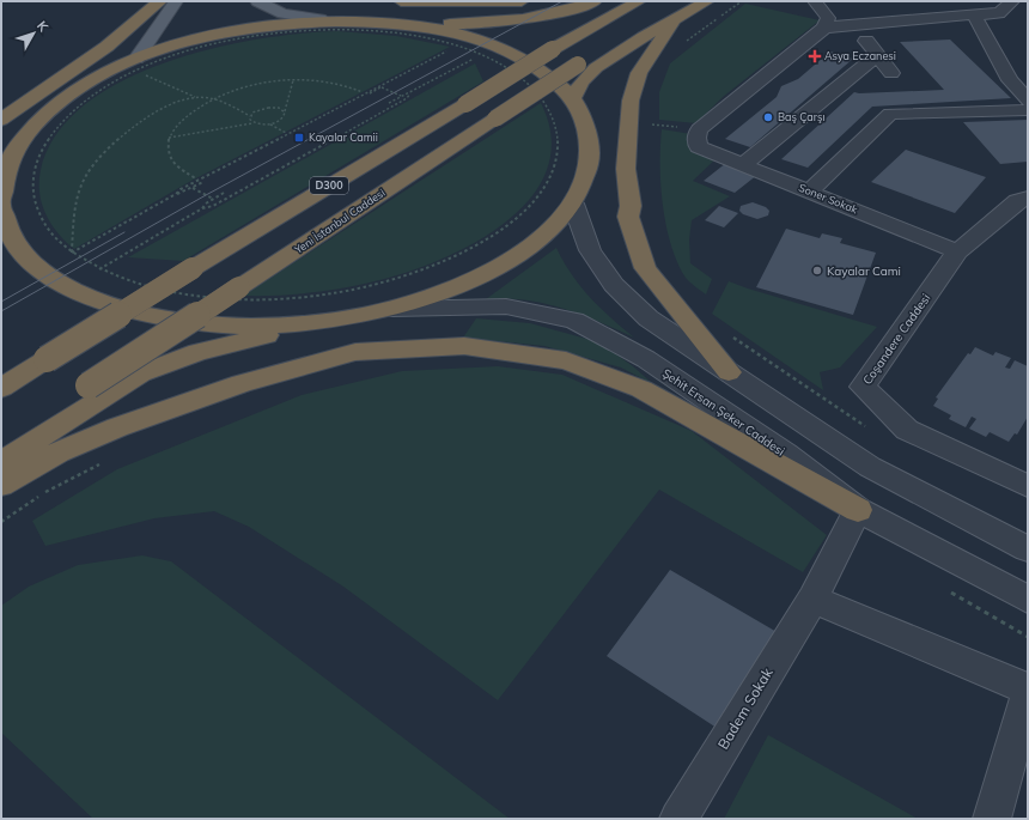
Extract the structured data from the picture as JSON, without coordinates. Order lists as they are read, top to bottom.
{
  "streets": {
    "highway": ["D300", "Yeni İstanbul Caddesi"],
    "street": [
      "Soner Sokak",
      "Coşandere Caddesi",
      "Şehit Ersan Şeker Caddesi",
      "Badem Sokak"
    ]
  },
  "crossings": [
    ["Soner Sokak", "Coşandere Caddesi"],
    ["Şehit Ersan Şeker Caddesi", "Badem Sokak"]
  ],
  "places": {
    "health": ["Asya Eczanesi"],
    "other": ["Baş Çarşı", "Kayalar Cami"],
    "transit": ["Kayalar Camii"]
  },
  "north": "top right"
}
